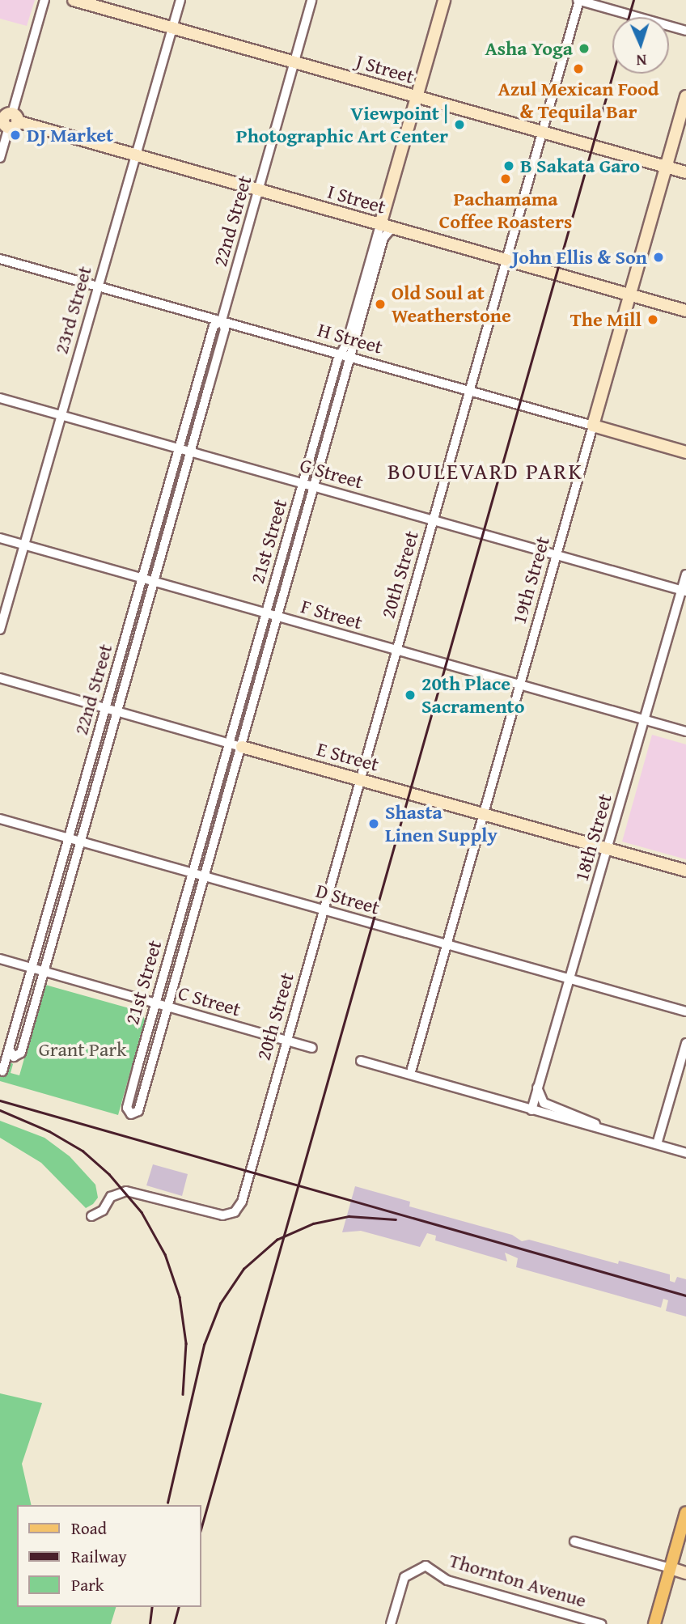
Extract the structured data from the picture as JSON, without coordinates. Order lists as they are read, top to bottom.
{
  "streets": {
    "main road": [
      "J Street",
      "I Street",
      "H Street",
      "21st Street",
      "19th Street",
      "E Street"
    ],
    "street": [
      "22nd Street",
      "23rd Street",
      "G Street",
      "20th Street",
      "F Street",
      "18th Street",
      "D Street",
      "C Street",
      "Thornton Avenue"
    ]
  },
  "crossings": [
    ["J Street", "22nd Street"],
    ["J Street", "23rd Street"],
    ["J Street", "21st Street"],
    ["J Street", "20th Street"],
    ["J Street", "19th Street"],
    ["I Street", "22nd Street"],
    ["I Street", "23rd Street"],
    ["I Street", "21st Street"],
    ["I Street", "20th Street"],
    ["I Street", "19th Street"],
    ["22nd Street", "H Street"],
    ["22nd Street", "G Street"],
    ["22nd Street", "F Street"],
    ["22nd Street", "E Street"],
    ["22nd Street", "D Street"],
    ["22nd Street", "C Street"],
    ["23rd Street", "H Street"],
    ["23rd Street", "G Street"],
    ["23rd Street", "F Street"],
    ["H Street", "21st Street"],
    ["H Street", "20th Street"],
    ["H Street", "19th Street"],
    ["G Street", "21st Street"],
    ["G Street", "20th Street"],
    ["G Street", "19th Street"],
    ["G Street", "18th Street"],
    ["21st Street", "F Street"],
    ["21st Street", "E Street"],
    ["21st Street", "D Street"],
    ["21st Street", "C Street"],
    ["20th Street", "F Street"],
    ["20th Street", "E Street"],
    ["20th Street", "D Street"],
    ["20th Street", "C Street"],
    ["19th Street", "F Street"],
    ["19th Street", "E Street"],
    ["19th Street", "D Street"],
    ["F Street", "18th Street"],
    ["E Street", "18th Street"],
    ["18th Street", "D Street"]
  ],
  "districts": ["BOULEVARD PARK"],
  "parks": ["Grant Park"],
  "places": [
    "Asha Yoga",
    "Azul Mexican Food & Tequila Bar",
    "Viewpoint | Photographic Art Center",
    "DJ Market",
    "B Sakata Garo",
    "Pachamama Coffee Roasters",
    "John Ellis & Son",
    "Old Soul at Weatherstone",
    "The Mill",
    "20th Place Sacramento",
    "Shasta Linen Supply"
  ],
  "legend": ["Road", "Railway", "Park"],
  "north": "bottom"
}
